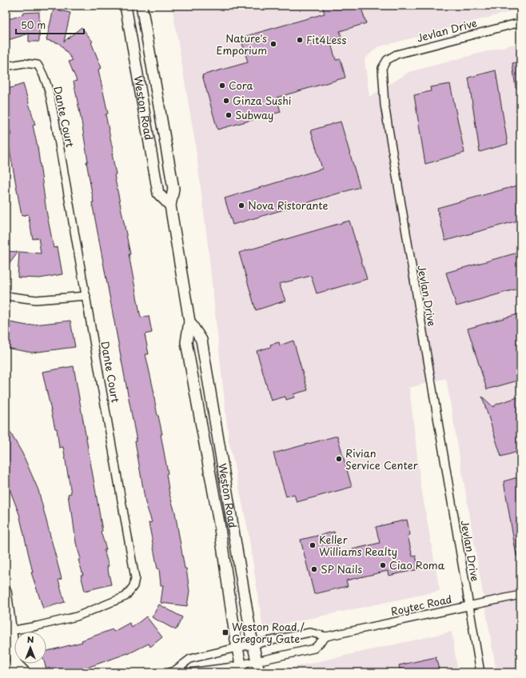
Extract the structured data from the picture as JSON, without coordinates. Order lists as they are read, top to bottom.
{
  "streets": {
    "main road": ["Weston Road"],
    "street": ["Jevlan Drive", "Dante Court", "Roytec Road"]
  },
  "crossings": [
    ["Jevlan Drive", "Roytec Road"],
    ["Weston Road", "Roytec Road"]
  ],
  "places": {
    "other": [
      "Fit4Less",
      "Nature's Emporium",
      "Cora",
      "Ginza Sushi",
      "Subway",
      "Nova Ristorante",
      "Rivian Service Center",
      "Keller Williams Realty",
      "Ciao Roma",
      "SP Nails"
    ],
    "transit": ["Weston Road / Gregory Gate"]
  },
  "scale_bar": "50 m",
  "north": "top"
}
